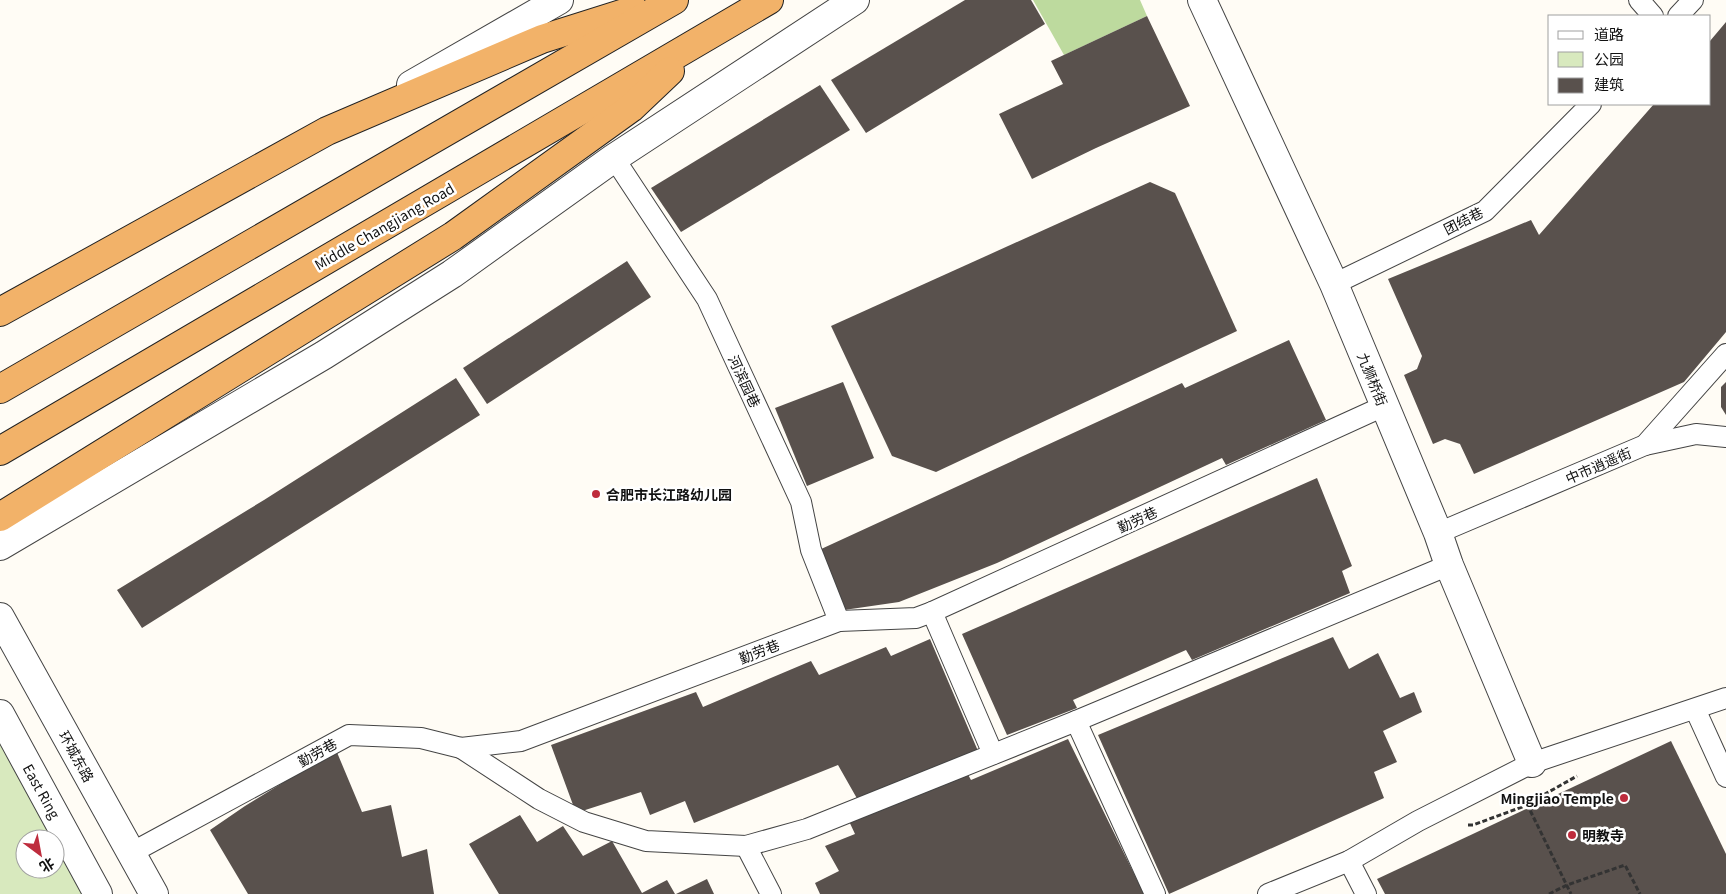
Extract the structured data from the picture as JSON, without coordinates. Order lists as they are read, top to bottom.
{
  "streets": {
    "highway": ["Middle Changjiang Road"],
    "street": [
      "团结巷",
      "九狮桥街",
      "河滨园巷",
      "中市逍遥街",
      "勤劳巷",
      "环城东路",
      "East Ring"
    ]
  },
  "crossings": [
    ["团结巷", "九狮桥街"],
    ["九狮桥街", "中市逍遥街"],
    ["九狮桥街", "勤劳巷"],
    ["河滨园巷", "勤劳巷"],
    ["勤劳巷", "环城东路"]
  ],
  "places": ["合肥市长江路幼儿园", "Mingjiao Temple", "明教寺"],
  "legend": ["道路", "公园", "建筑"],
  "north": "bottom right"
}
